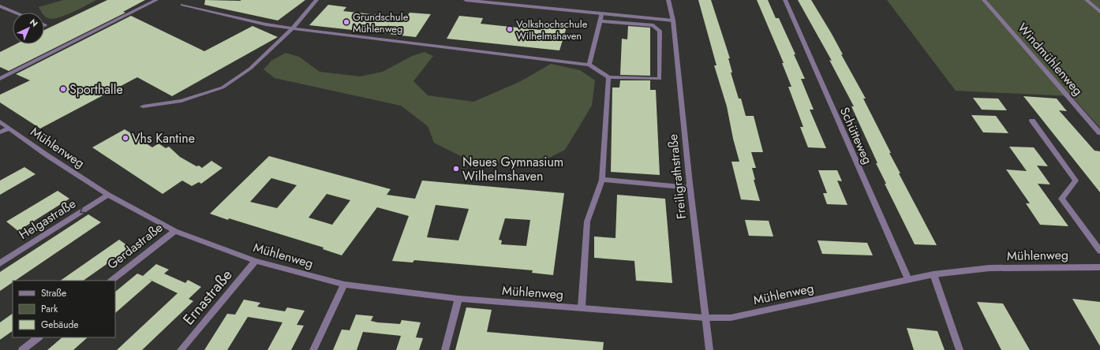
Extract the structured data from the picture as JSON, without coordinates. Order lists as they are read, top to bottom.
{
  "streets": {
    "street": [
      "Windmühlenweg",
      "Schütteweg",
      "Mühlenweg",
      "Freiligrathstraße",
      "Helgastraße",
      "Gerdastraße",
      "Ernastraße"
    ]
  },
  "crossings": [
    ["Schütteweg", "Mühlenweg"],
    ["Mühlenweg", "Freiligrathstraße"],
    ["Mühlenweg", "Helgastraße"],
    ["Mühlenweg", "Gerdastraße"],
    ["Mühlenweg", "Ernastraße"]
  ],
  "one_way": ["Helgastraße"],
  "places": [
    "Grundschule Mühlenweg",
    "Volkshochschule Wilhelmshaven",
    "Sporthalle",
    "Vhs Kantine",
    "Neues Gymnasium Wilhelmshaven"
  ],
  "legend": ["Straße", "Park", "Gebäude"],
  "north": "top right"
}
